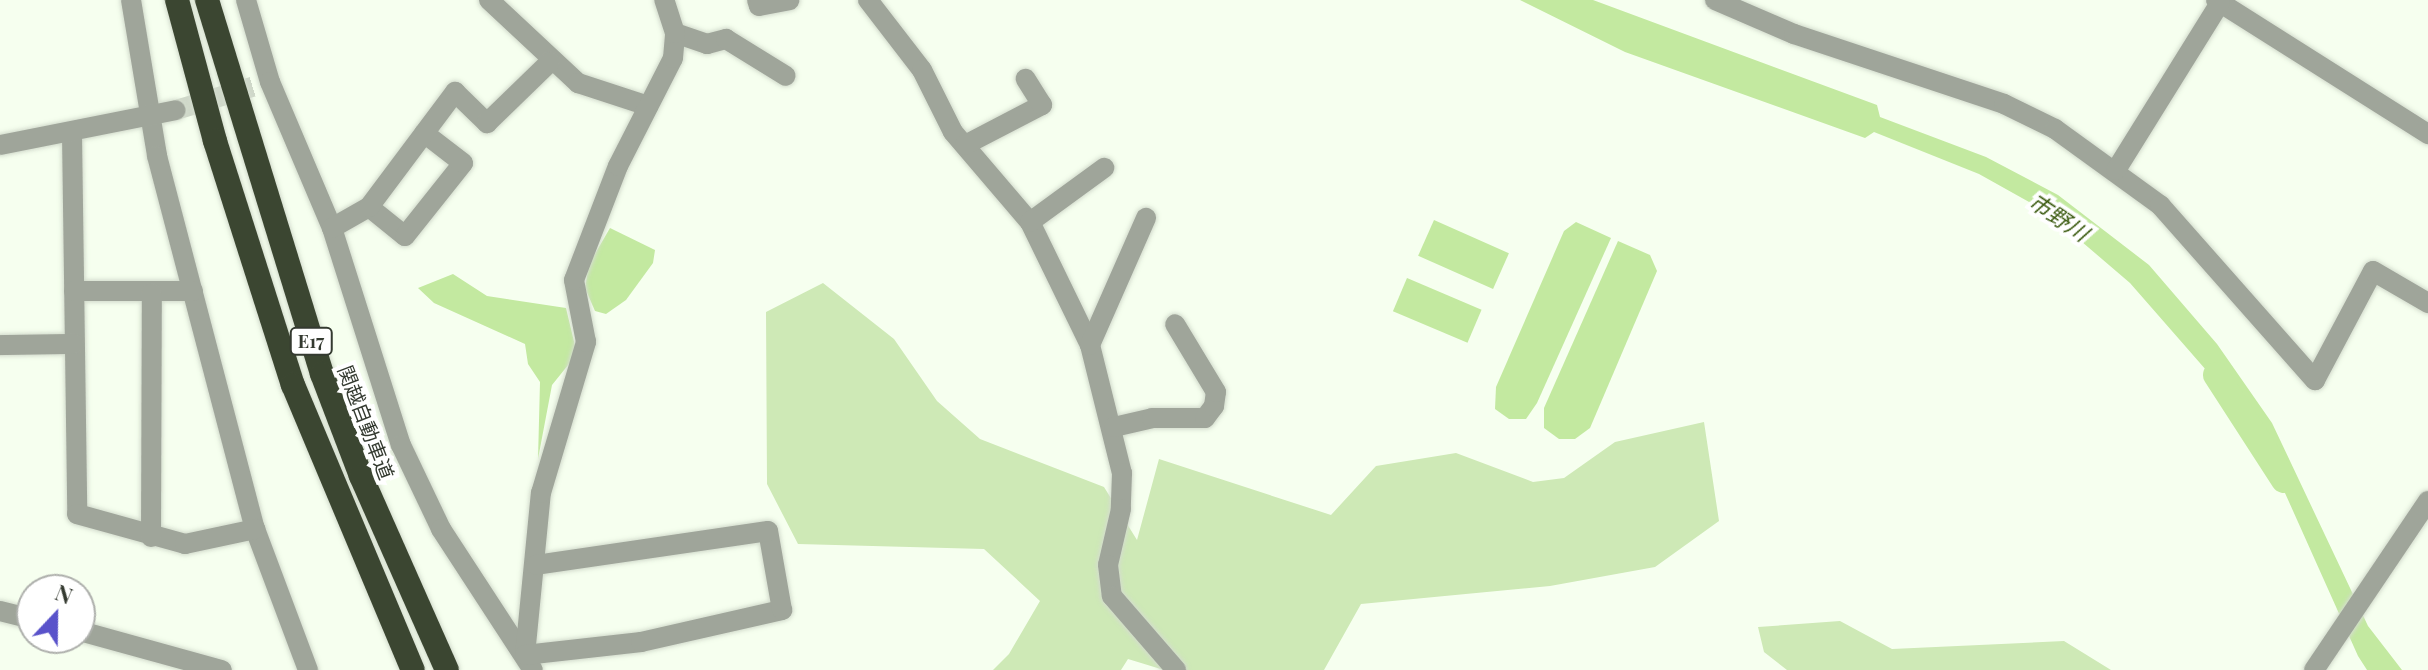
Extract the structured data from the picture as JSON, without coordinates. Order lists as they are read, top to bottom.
{
  "streets": {
    "highway": ["E17", "関越自動車道"]
  },
  "water": ["市野川"],
  "north": "top"
}
